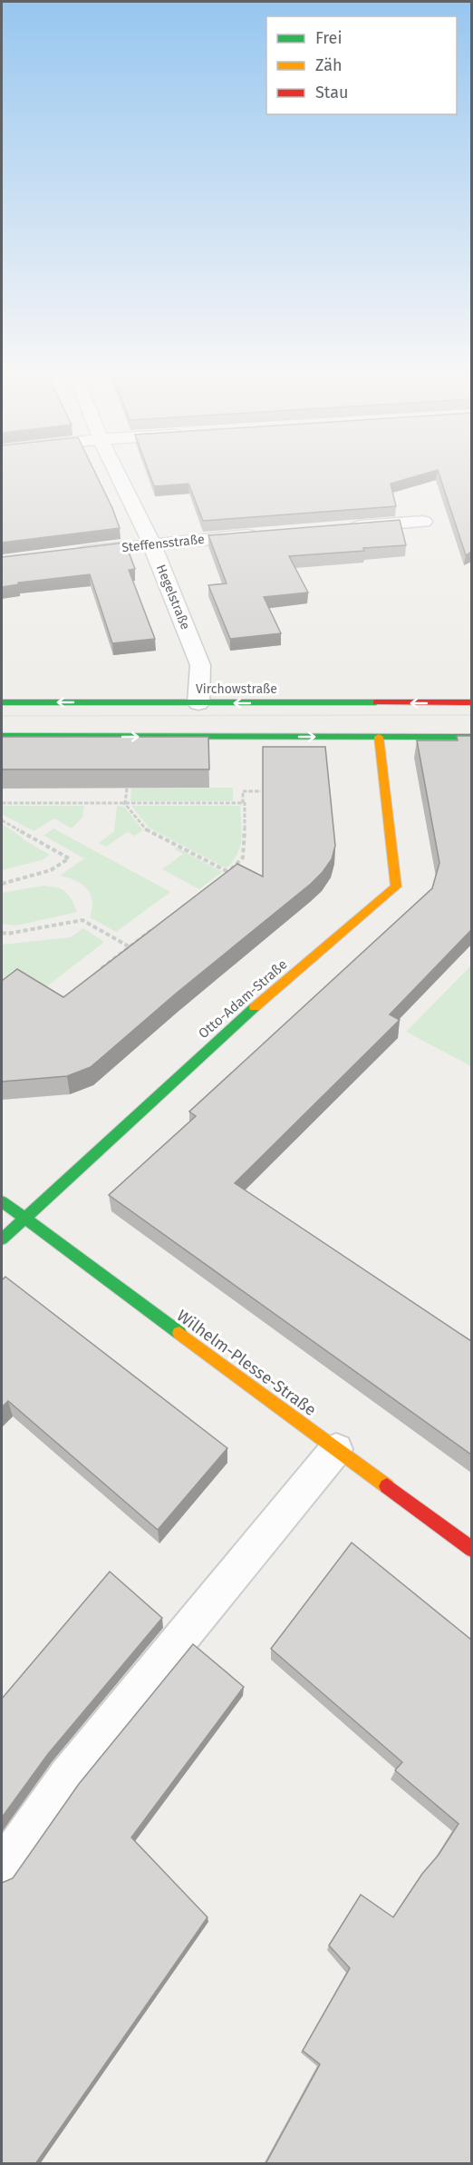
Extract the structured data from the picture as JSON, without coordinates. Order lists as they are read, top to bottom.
{
  "streets": {
    "street": [
      "Steffensstraße",
      "Hegelstraße",
      "Virchowstraße",
      "Otto-Adam-Straße",
      "Wilhelm-Plesse-Straße"
    ]
  },
  "crossings": [
    ["Steffensstraße", "Hegelstraße"],
    ["Hegelstraße", "Virchowstraße"],
    ["Otto-Adam-Straße", "Wilhelm-Plesse-Straße"]
  ],
  "legend": ["Frei", "Zäh", "Stau"]
}
